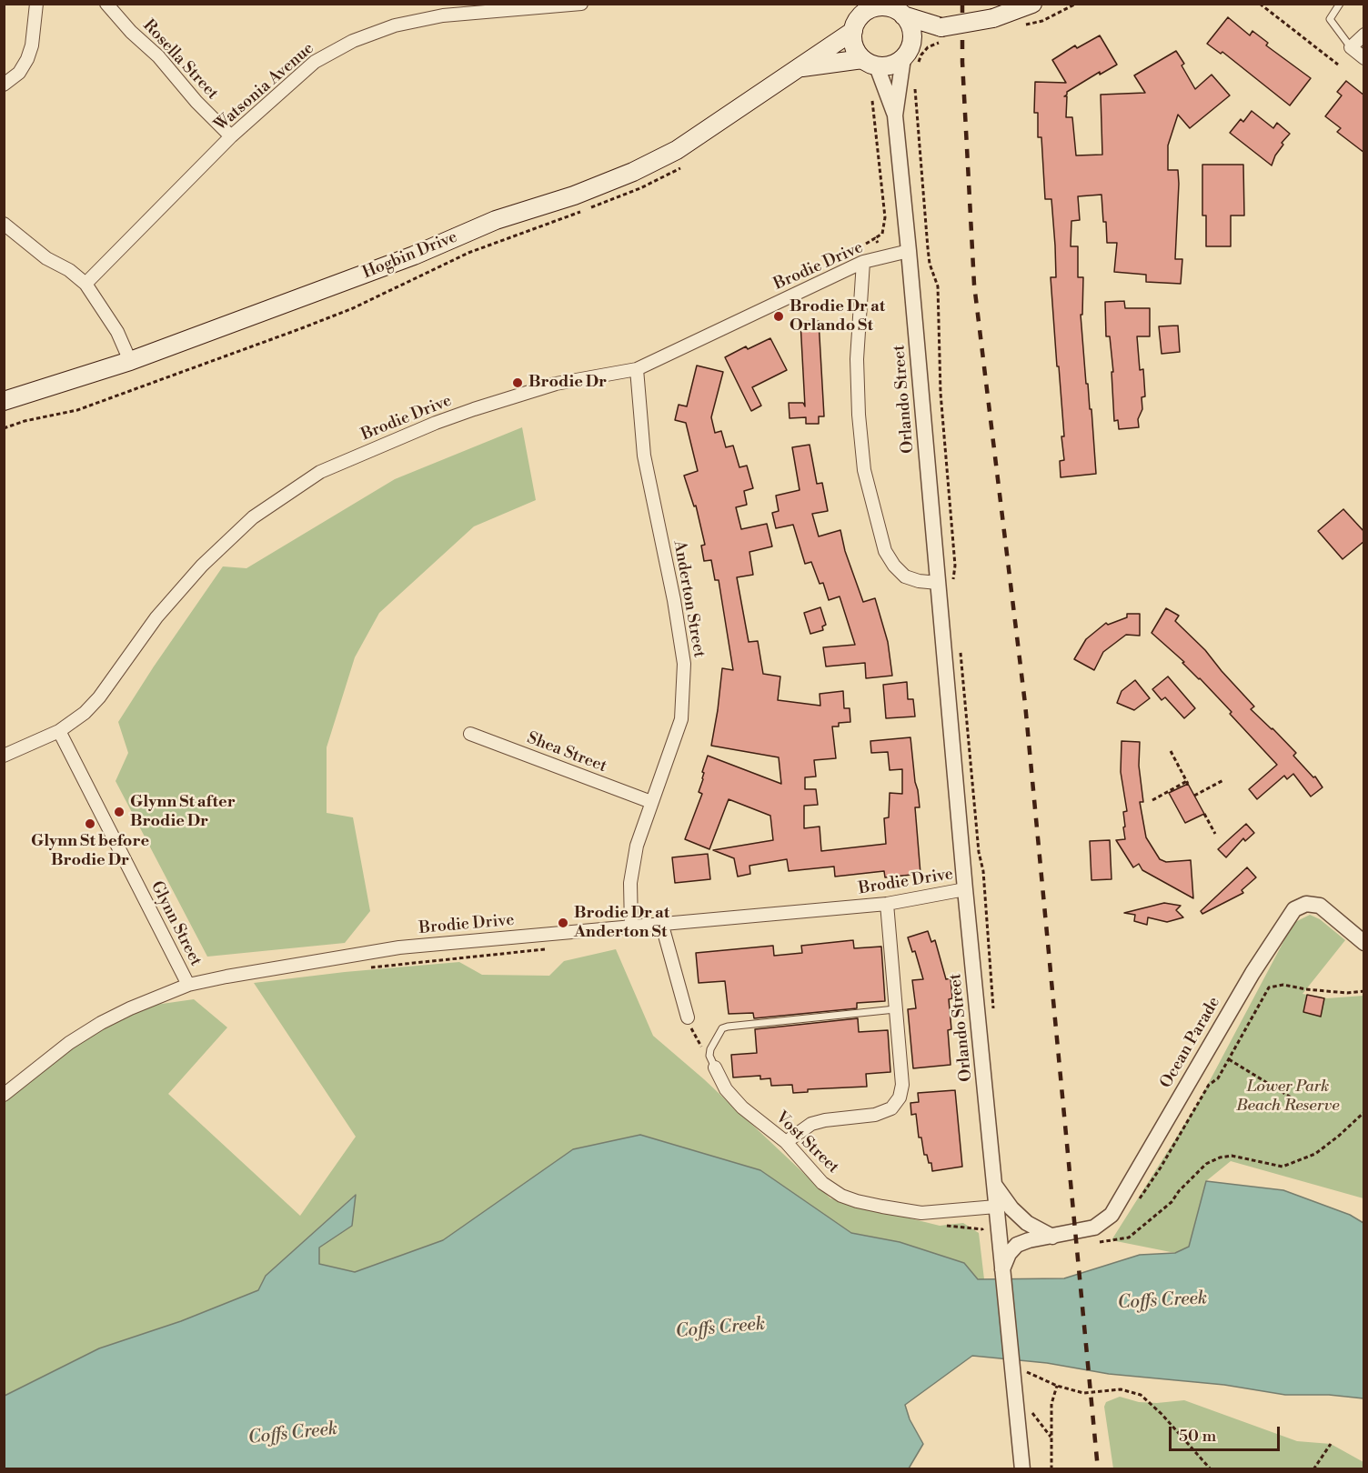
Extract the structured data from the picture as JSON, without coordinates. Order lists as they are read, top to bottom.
{
  "streets": {
    "main road": ["Hogbin Drive"],
    "street": [
      "Rosella Street",
      "Watsonia Avenue",
      "Brodie Drive",
      "Orlando Street",
      "Anderton Street",
      "Shea Street",
      "Glynn Street",
      "Ocean Parade",
      "Vost Street"
    ]
  },
  "crossings": [
    ["Rosella Street", "Watsonia Avenue"],
    ["Hogbin Drive", "Orlando Street"],
    ["Brodie Drive", "Orlando Street"],
    ["Brodie Drive", "Anderton Street"],
    ["Brodie Drive", "Glynn Street"],
    ["Orlando Street", "Ocean Parade"],
    ["Orlando Street", "Vost Street"],
    ["Anderton Street", "Shea Street"]
  ],
  "water": ["Coffs Creek"],
  "parks": ["Lower Park Beach Reserve"],
  "places": [
    "Brodie Dr at Orlando St",
    "Brodie Dr",
    "Glynn St after Brodie Dr",
    "Glynn St before Brodie Dr",
    "Brodie Dr at Anderton St"
  ],
  "scale_bar": "50 m"
}
